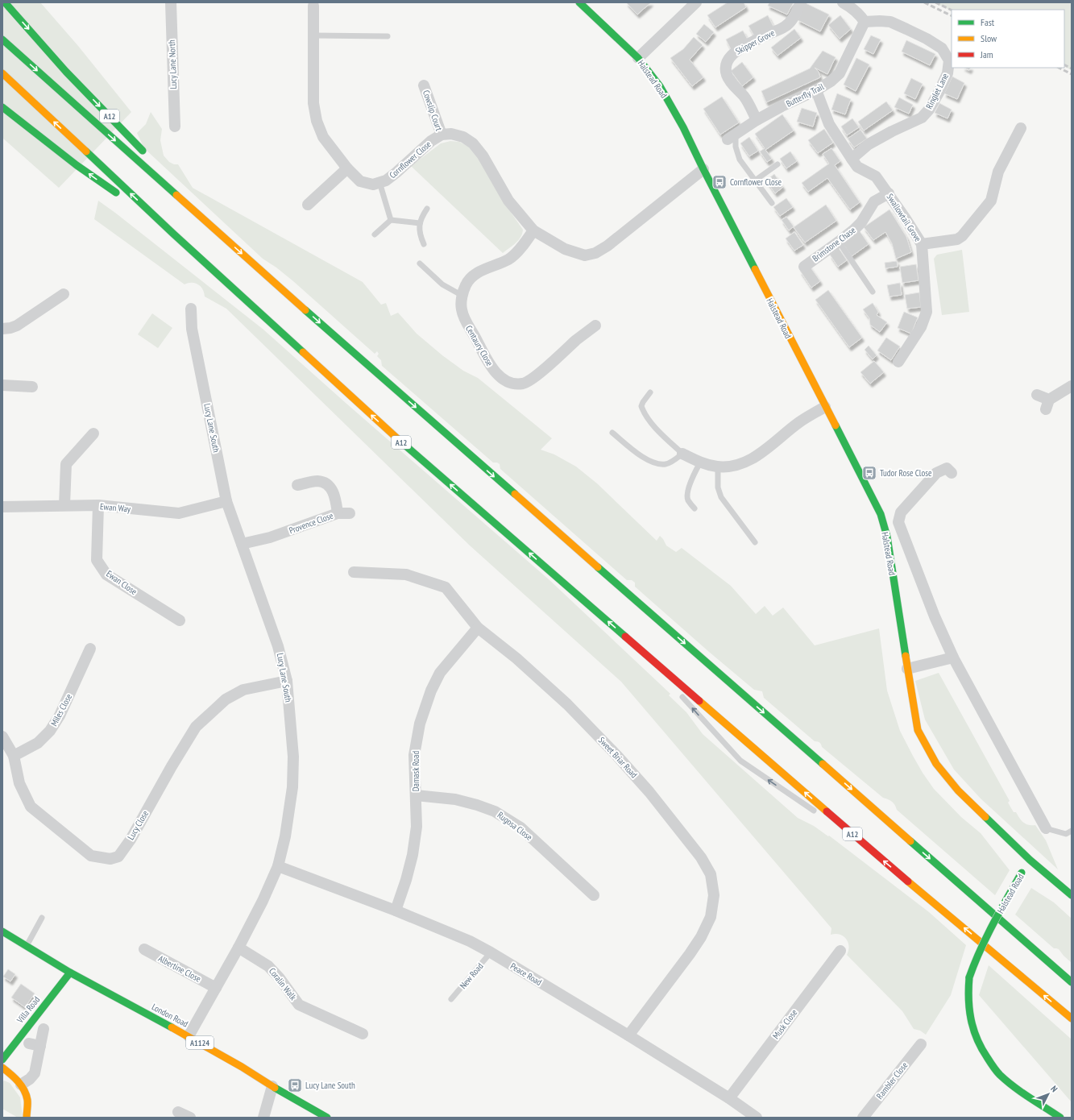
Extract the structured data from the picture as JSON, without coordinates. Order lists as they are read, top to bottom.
{
  "streets": {
    "main road": [
      "Halstead Road",
      "A12",
      "Villa Road",
      "London Road",
      "A1124"
    ],
    "street": [
      "Skipper Grove",
      "Lucy Lane North",
      "Ringlet Lane",
      "Butterfly Trail",
      "Cowslip Court",
      "Cornflower Close",
      "Swallowtail Grove",
      "Brimstone Chase",
      "Centaury Close",
      "Lucy Lane South",
      "Ewan Way",
      "Provence Close",
      "Ewan Close",
      "Miles Close",
      "Sweet Briar Road",
      "Damask Road",
      "Lucy Close",
      "Rugosa Close",
      "Albertine Close",
      "Peace Road",
      "Coralin Walk",
      "Musk Close",
      "Rambler Close"
    ],
    "lane": ["New Road"]
  },
  "crossings": [
    ["Skipper Grove", "Butterfly Trail"],
    ["Ringlet Lane", "Butterfly Trail"],
    ["Ringlet Lane", "Swallowtail Grove"],
    ["Butterfly Trail", "Swallowtail Grove"],
    ["Cowslip Court", "Cornflower Close"],
    ["Swallowtail Grove", "Brimstone Chase"],
    ["Lucy Lane South", "Ewan Way"],
    ["Lucy Lane South", "Provence Close"],
    ["Lucy Lane South", "Lucy Close"],
    ["Lucy Lane South", "Albertine Close"],
    ["Lucy Lane South", "Peace Road"],
    ["Lucy Lane South", "Coralin Walk"],
    ["Lucy Lane South", "London Road"],
    ["Ewan Way", "Ewan Close"],
    ["Miles Close", "Lucy Close"],
    ["Sweet Briar Road", "Damask Road"],
    ["Sweet Briar Road", "Peace Road"],
    ["Damask Road", "Rugosa Close"],
    ["Damask Road", "Peace Road"],
    ["Peace Road", "New Road"],
    ["Peace Road", "Musk Close"],
    ["Villa Road", "London Road"]
  ],
  "places": {
    "bus stop": ["Cornflower Close", "Tudor Rose Close", "Lucy Lane South"]
  },
  "legend": ["Fast", "Slow", "Jam"],
  "north": "top right"
}
